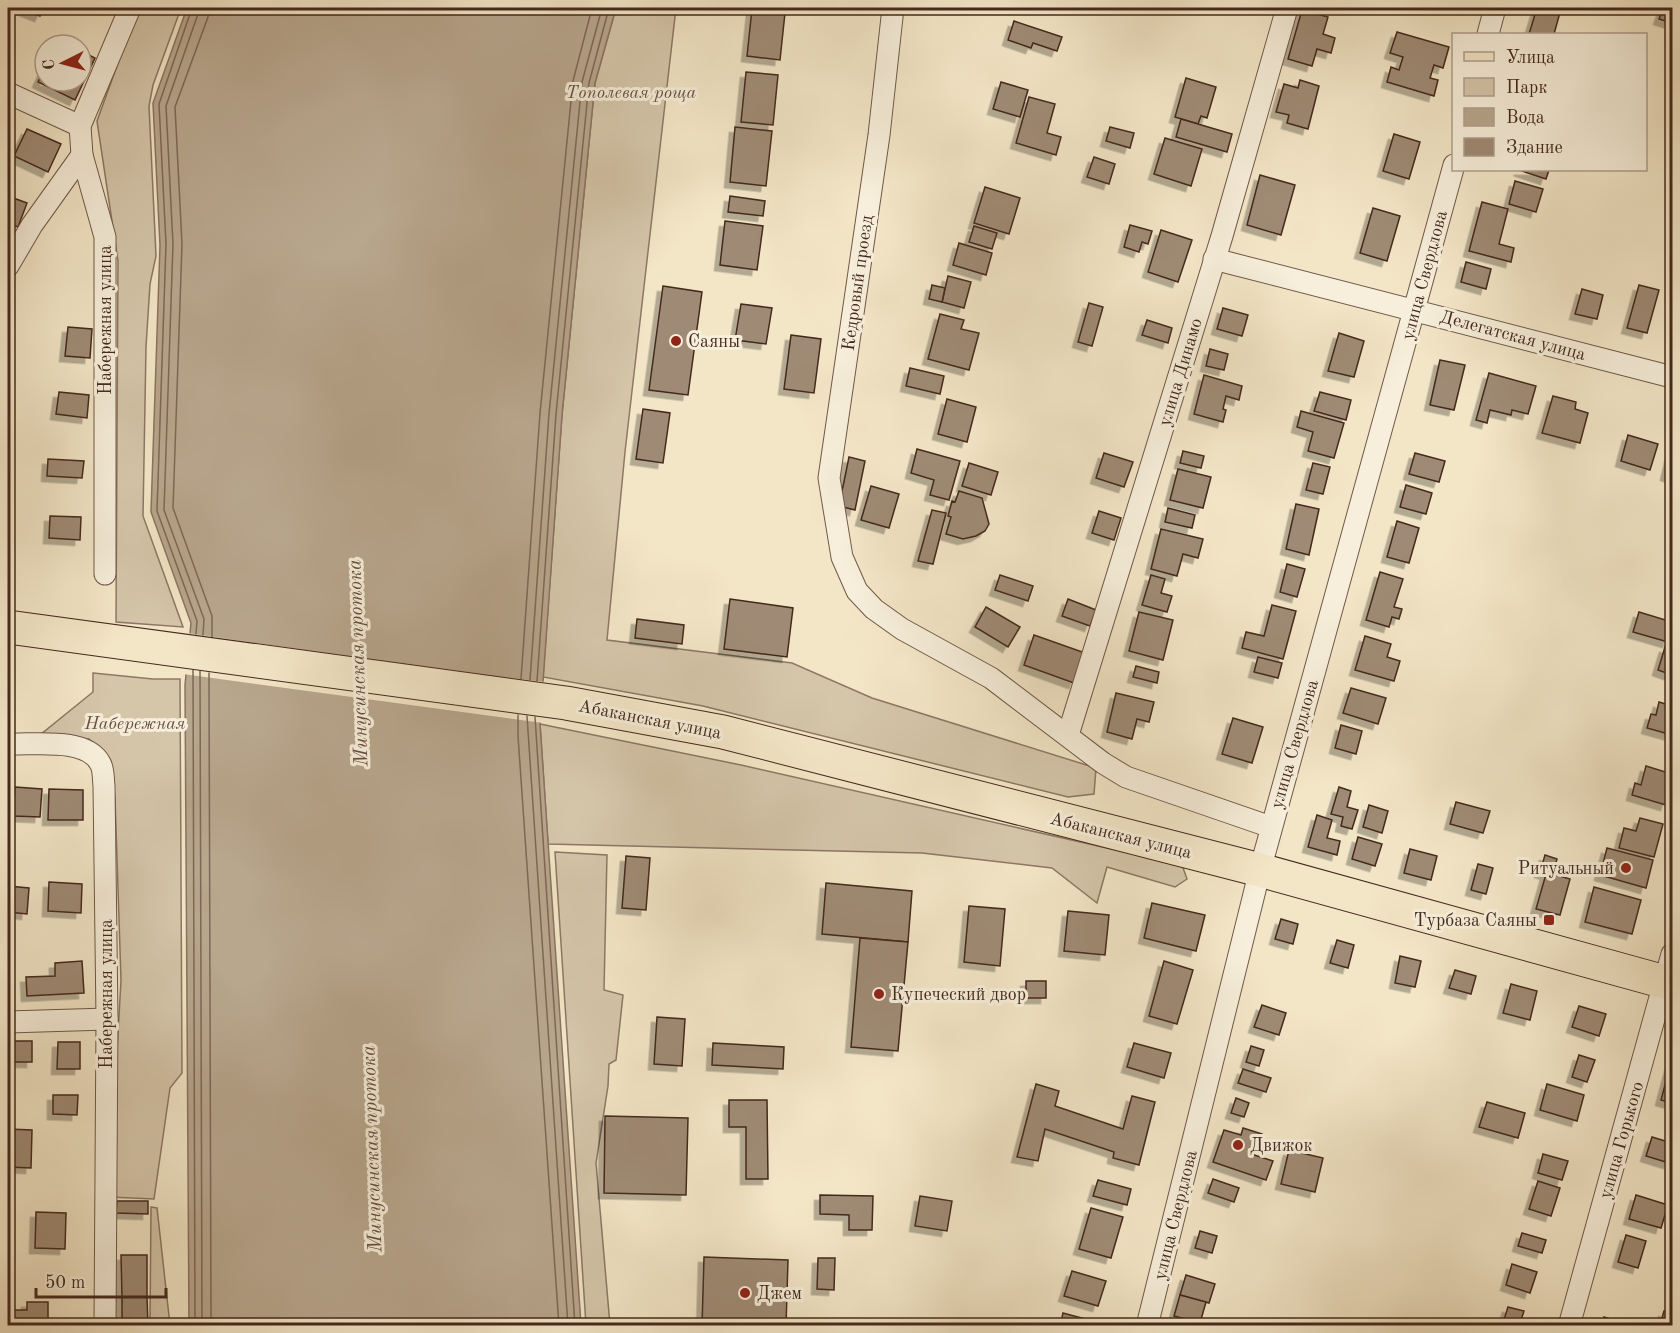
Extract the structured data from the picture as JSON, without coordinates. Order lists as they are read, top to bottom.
{
  "streets": {
    "main road": ["Абаканская улица"],
    "street": [
      "улица Свердлова",
      "Кедровый проезд",
      "Набережная улица",
      "Делегатская улица",
      "улица Динамо",
      "улица Горького"
    ]
  },
  "crossings": [
    ["улица Свердлова", "Делегатская улица"],
    ["улица Свердлова", "Абаканская улица"],
    ["Кедровый проезд", "улица Динамо"],
    ["Делегатская улица", "улица Динамо"],
    ["Абаканская улица", "улица Горького"]
  ],
  "water": ["Минусинская протока"],
  "parks": ["Тополевая роща", "Набережная"],
  "places": {
    "other": [
      "Саяны",
      "Ритуальный",
      "Купеческий двор",
      "Движок",
      "Джем"
    ],
    "transit": ["Турбаза Саяны"]
  },
  "legend": [
    "Улица",
    "Парк",
    "Вода",
    "Здание"
  ],
  "scale_bar": "50 m",
  "north": "left"
}
